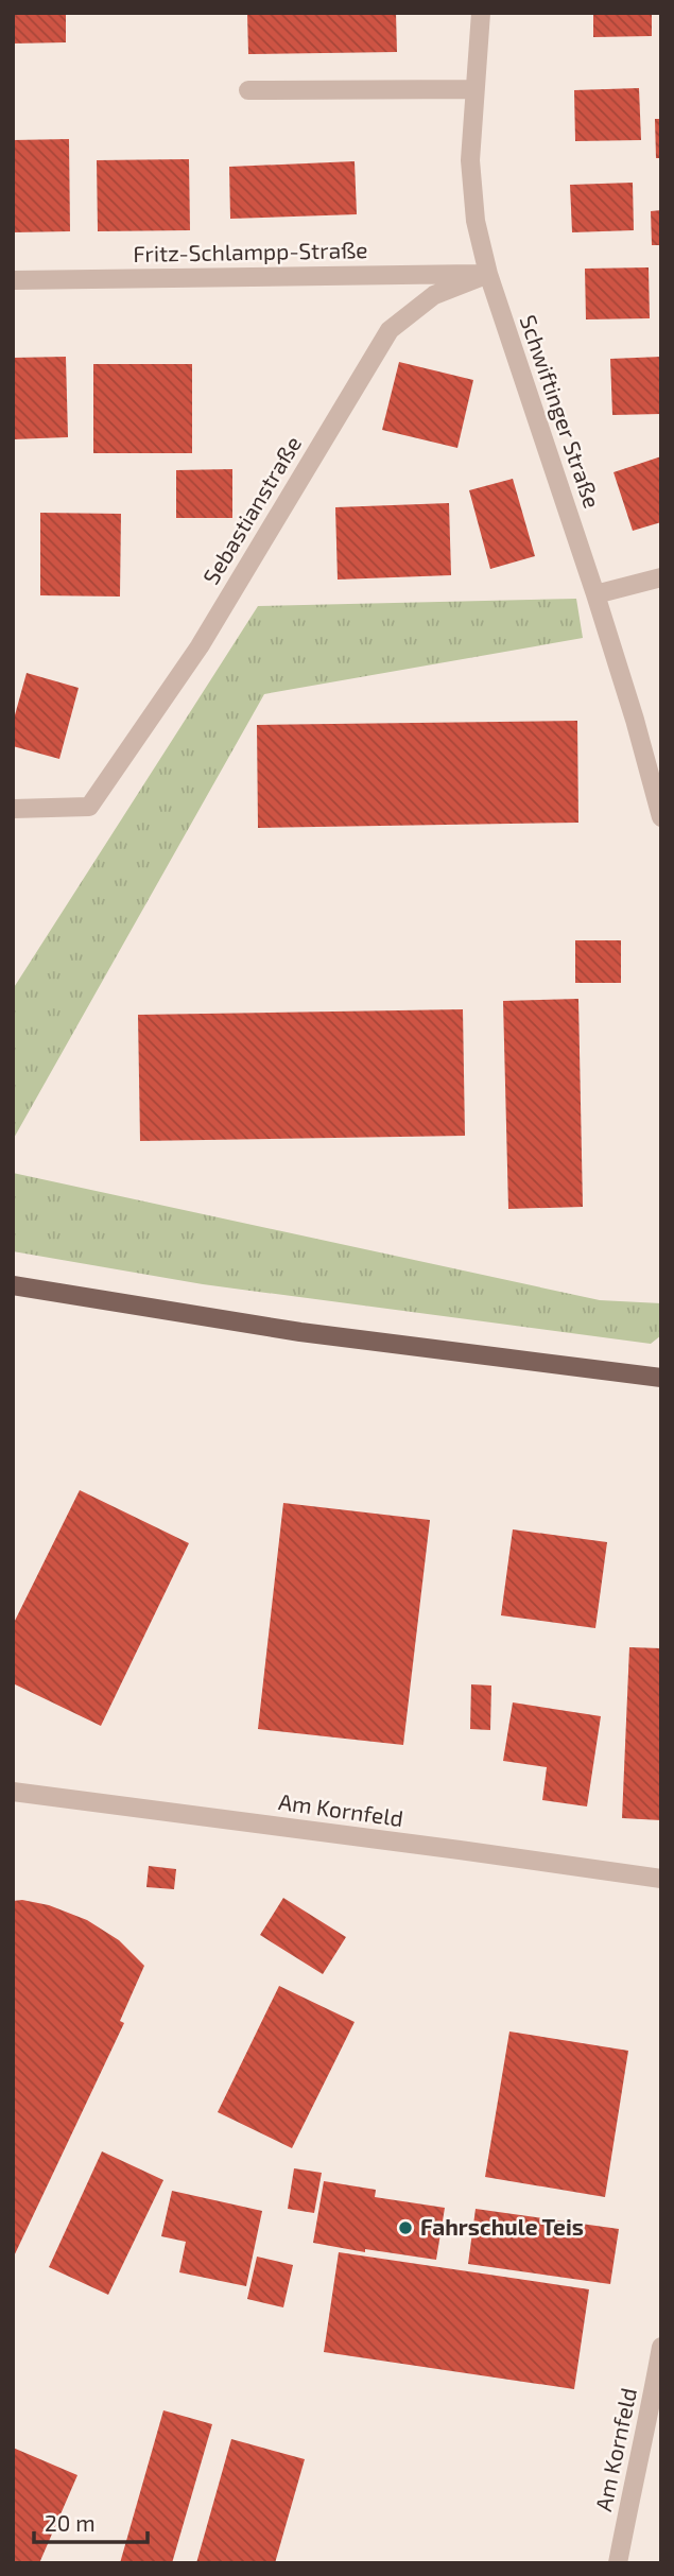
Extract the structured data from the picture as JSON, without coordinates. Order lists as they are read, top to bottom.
{
  "streets": {
    "street": [
      "Fritz-Schlampp-Straße",
      "Schwiftinger Straße",
      "Sebastianstraße",
      "Am Kornfeld"
    ]
  },
  "crossings": [
    ["Fritz-Schlampp-Straße", "Schwiftinger Straße"],
    ["Fritz-Schlampp-Straße", "Sebastianstraße"],
    ["Schwiftinger Straße", "Sebastianstraße"]
  ],
  "places": ["Fahrschule Teis"],
  "scale_bar": "20 m"
}
